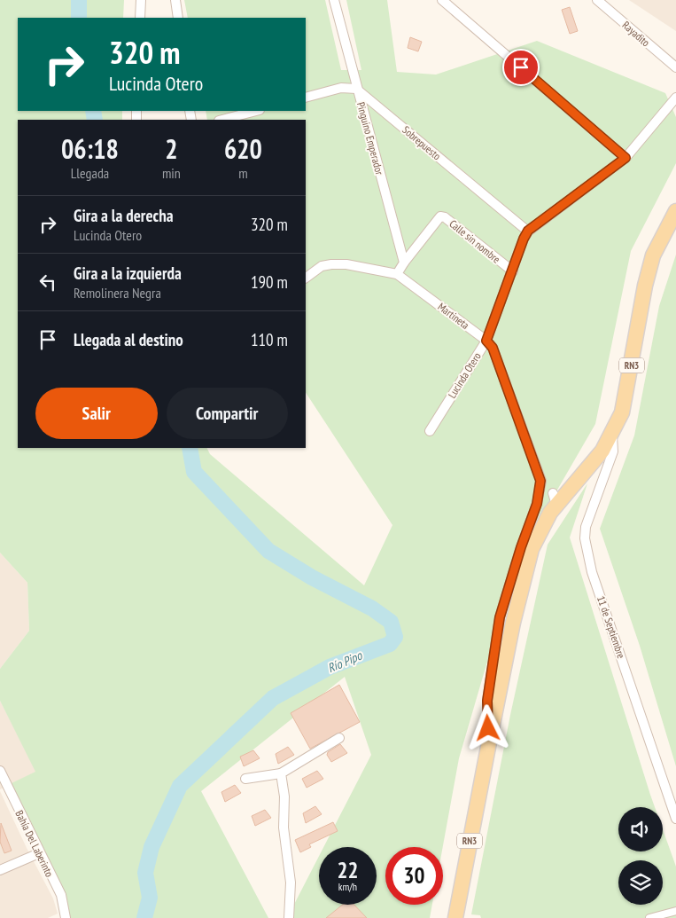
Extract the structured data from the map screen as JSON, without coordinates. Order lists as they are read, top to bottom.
{
  "streets": {
    "main road": ["RN3"],
    "street": [
      "Rayadito",
      "Pinguino Emperador",
      "Sobrepuesto",
      "Calle sin nombre",
      "Martineta",
      "Lucinda Otero",
      "11 de Septiembre",
      "Bahía Del Laberinto"
    ]
  },
  "crossings": [
    ["Pinguino Emperador", "Sobrepuesto"],
    ["Pinguino Emperador", "Calle sin nombre"],
    ["Sobrepuesto", "Lucinda Otero"],
    ["Calle sin nombre", "Lucinda Otero"],
    ["Martineta", "RN3"],
    ["Martineta", "Lucinda Otero"],
    ["RN3", "11 de Septiembre"]
  ],
  "water": ["Río Pipo"],
  "page": {
    "turn": ["320 m", "Lucinda Otero"],
    "eta": [
      "06:18",
      "Llegada",
      "2",
      "min",
      "620",
      "m"
    ],
    "list": [
      {
        "name": "Gira a la derecha",
        "note": "Lucinda Otero",
        "value": "320 m"
      },
      {
        "name": "Gira a la izquierda",
        "note": "Remolinera Negra",
        "value": "190 m"
      },
      {
        "name": "Llegada al destino",
        "value": "110 m"
      }
    ],
    "buttons": ["Salir", "Compartir"],
    "speed": "22 km/h",
    "limit": "30"
  }
}
